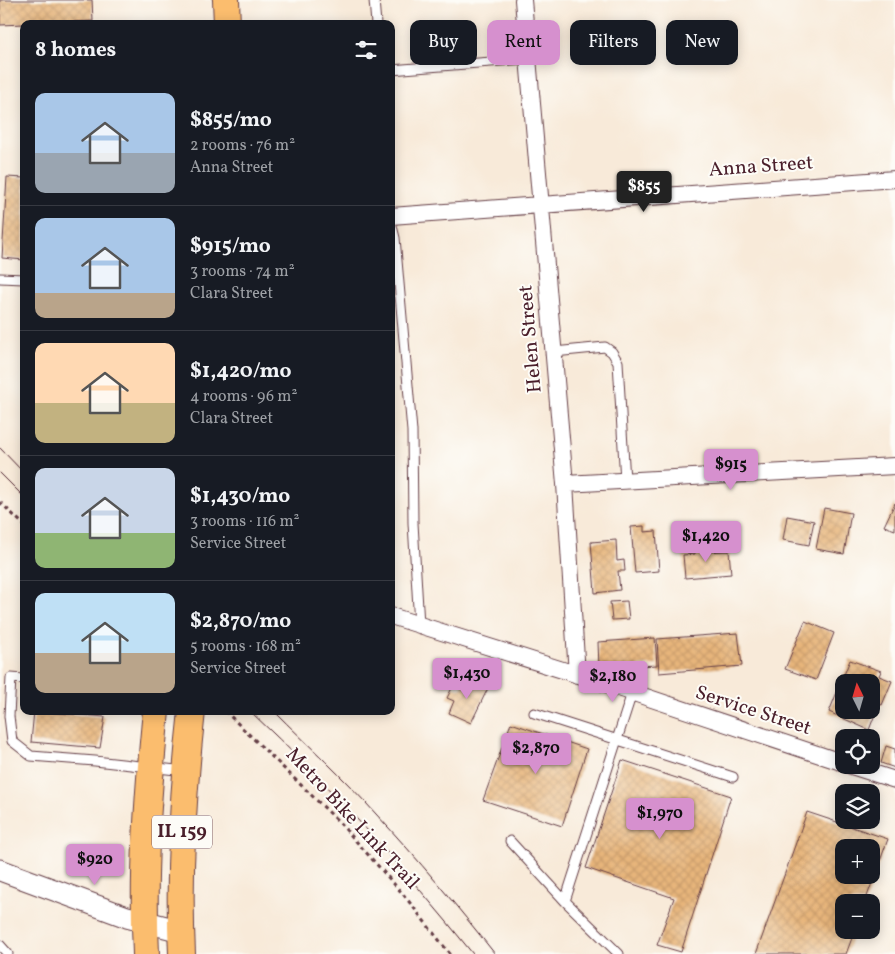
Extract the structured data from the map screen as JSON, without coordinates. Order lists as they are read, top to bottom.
{
  "streets": {
    "main road": ["IL 159"],
    "street": ["Anna Street", "Helen Street", "Service Street"],
    "path": ["Metro Bike Link Trail"]
  },
  "crossings": [
    ["Anna Street", "Helen Street"],
    ["Helen Street", "Service Street"]
  ],
  "north": "top",
  "page": {
    "chip": [
      "Buy",
      "Rent",
      "Filters",
      "New"
    ],
    "heading": "8 homes",
    "list": [
      {
        "name": "$855/mo",
        "note": "2 rooms · 76 m² · Anna Street"
      },
      {
        "name": "$915/mo",
        "note": "3 rooms · 74 m² · Clara Street"
      },
      {
        "name": "$1,420/mo",
        "note": "4 rooms · 96 m² · Clara Street"
      },
      {
        "name": "$1,430/mo",
        "note": "3 rooms · 116 m² · Service Street"
      },
      {
        "name": "$2,870/mo",
        "note": "5 rooms · 168 m² · Service Street"
      }
    ],
    "price": [
      "$855",
      "$915",
      "$1,420",
      "$1,430",
      "$2,180",
      "$2,870",
      "$1,970",
      "$920"
    ],
    "map_buttons": ["+", "−"]
  }
}
